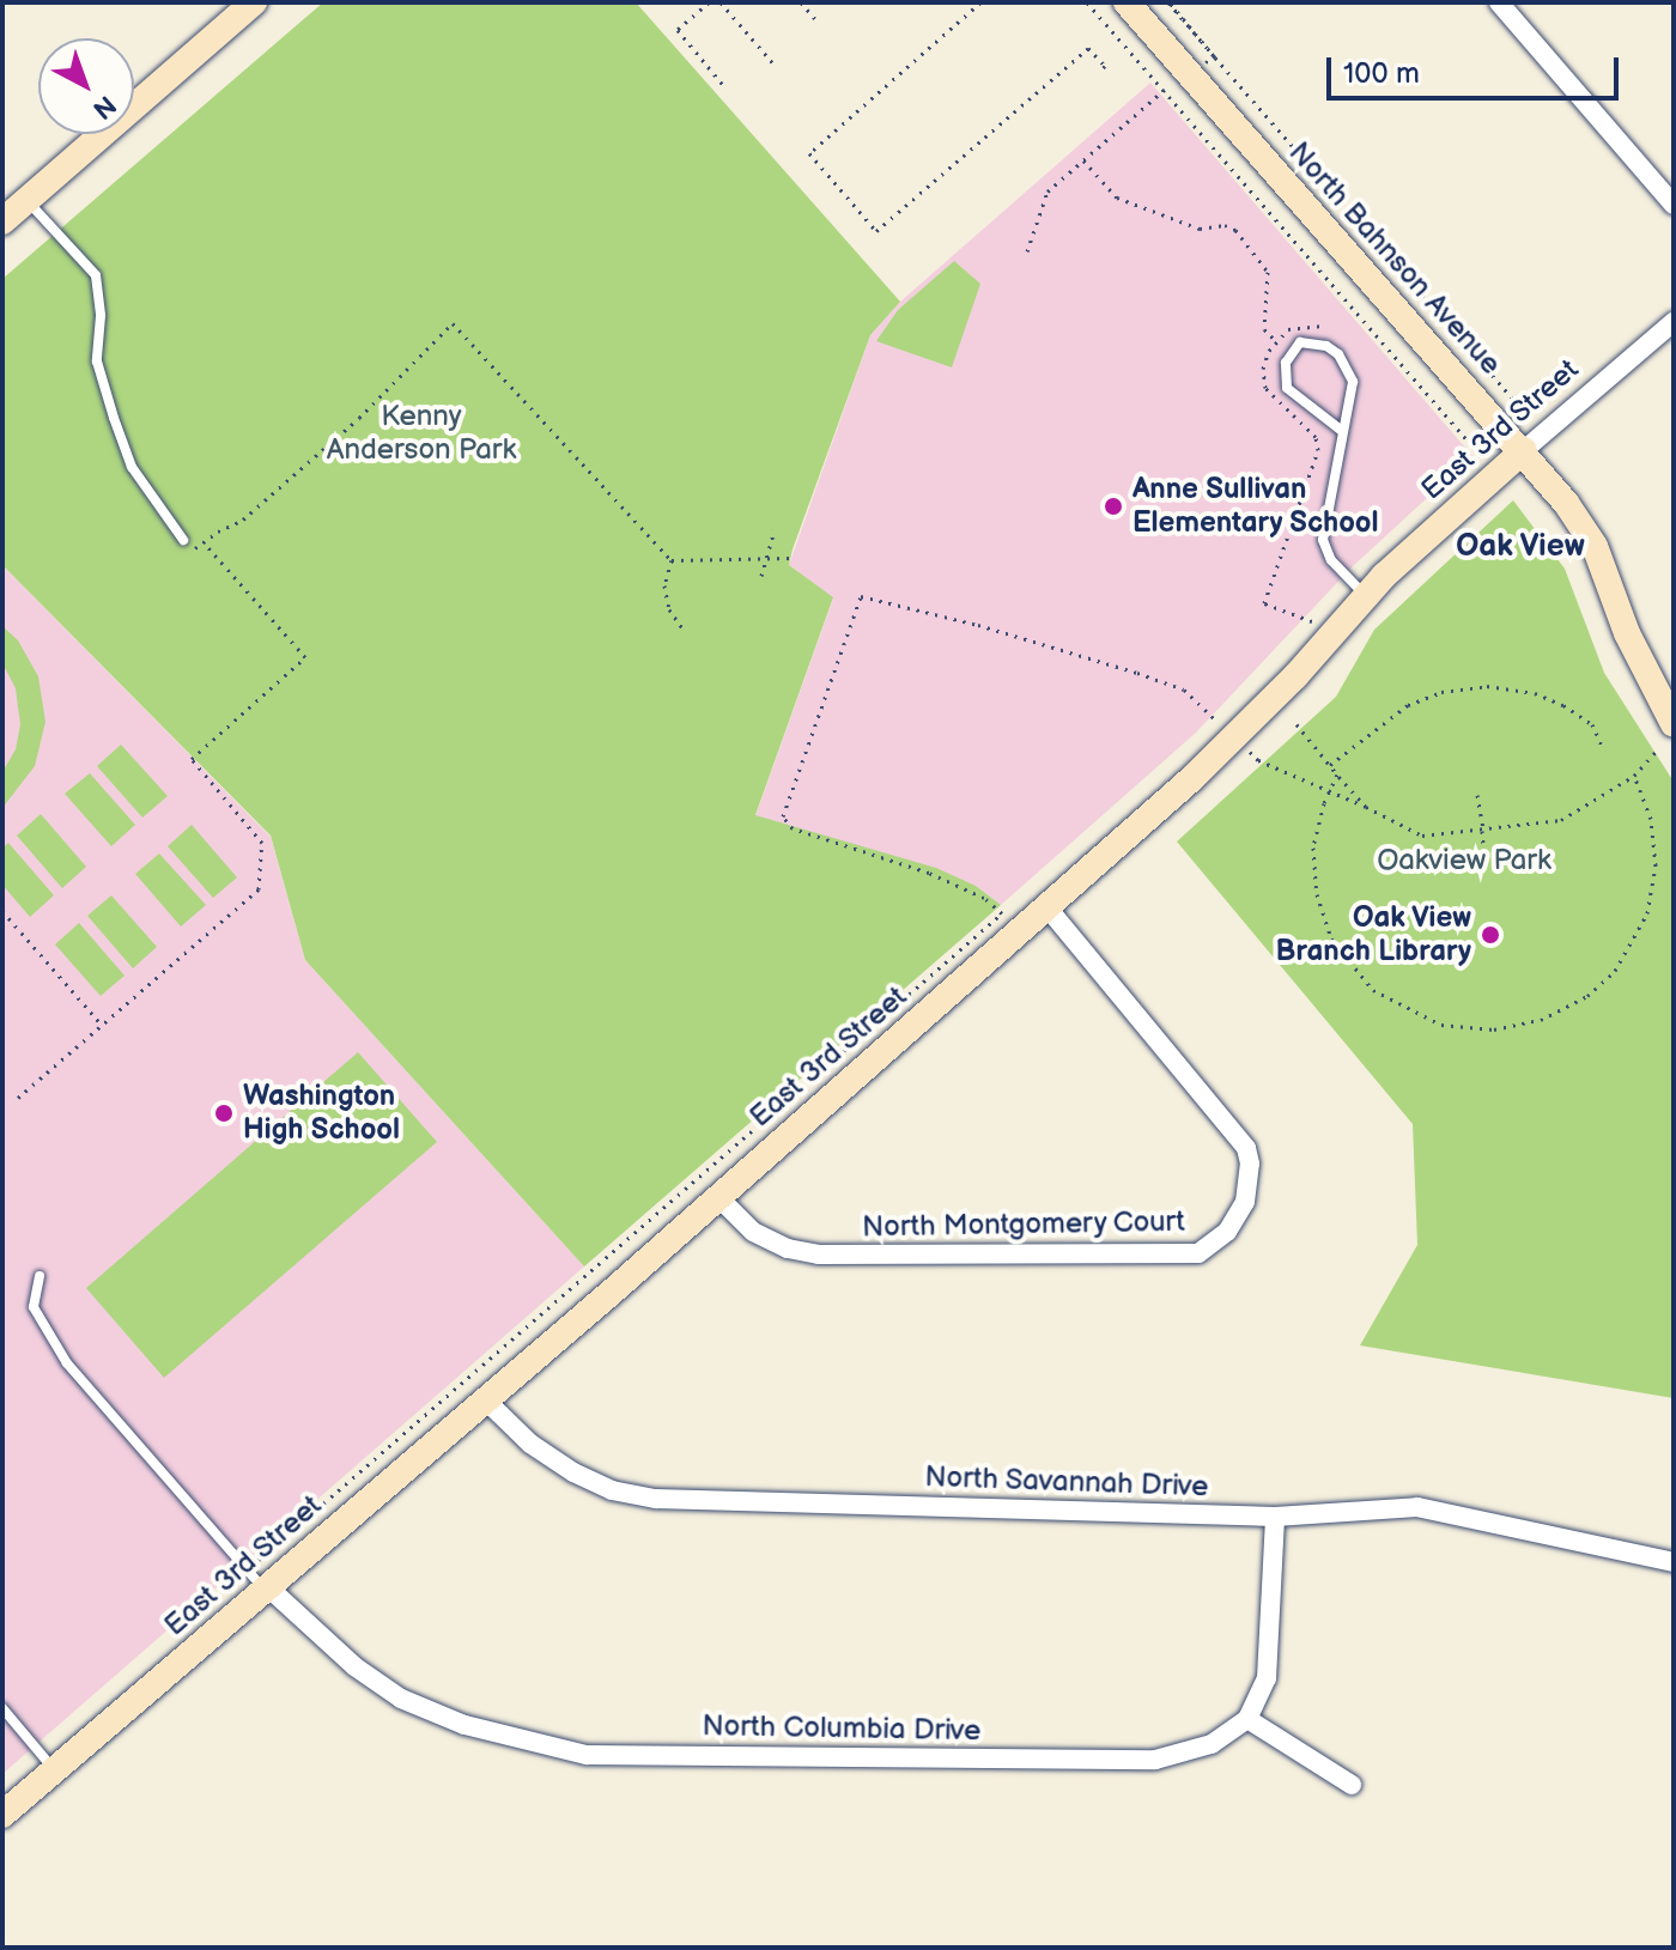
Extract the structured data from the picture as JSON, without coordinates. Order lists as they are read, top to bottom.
{
  "streets": {
    "street": [
      "North Bahnson Avenue",
      "East 3rd Street",
      "North Montgomery Court",
      "North Savannah Drive",
      "North Columbia Drive"
    ]
  },
  "crossings": [
    ["North Bahnson Avenue", "East 3rd Street"],
    ["East 3rd Street", "North Montgomery Court"],
    ["East 3rd Street", "North Savannah Drive"],
    ["East 3rd Street", "North Columbia Drive"]
  ],
  "districts": ["Oak View"],
  "parks": ["Kenny Anderson Park", "Oakview Park"],
  "places": ["Anne Sullivan Elementary School", "Oak View Branch Library", "Washington High School"],
  "scale_bar": "100 m",
  "north": "bottom right"
}
